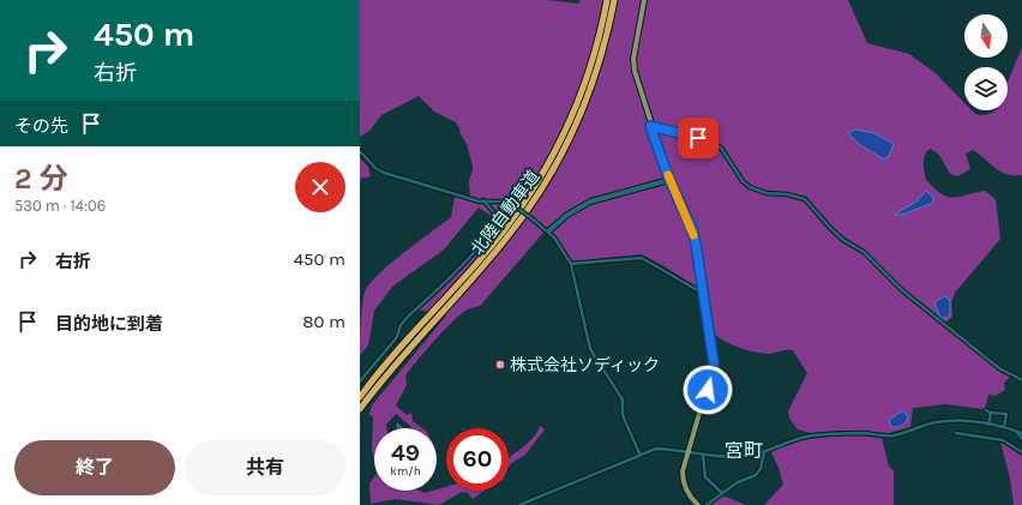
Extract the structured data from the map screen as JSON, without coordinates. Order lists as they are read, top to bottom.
{
  "streets": {
    "highway": ["北陸自動車道"]
  },
  "districts": ["宮町"],
  "places": ["株式会社ソディック"],
  "north": "bottom",
  "page": {
    "turn": ["450 m", "右折"],
    "then": "その先",
    "heading": ["2 分", "530 m · 14:06"],
    "list": [
      {
        "name": "右折",
        "value": "450 m"
      },
      {
        "name": "目的地に到着",
        "value": "80 m"
      }
    ],
    "speed": "49 km/h",
    "limit": "60",
    "buttons": ["終了", "共有"]
  }
}
